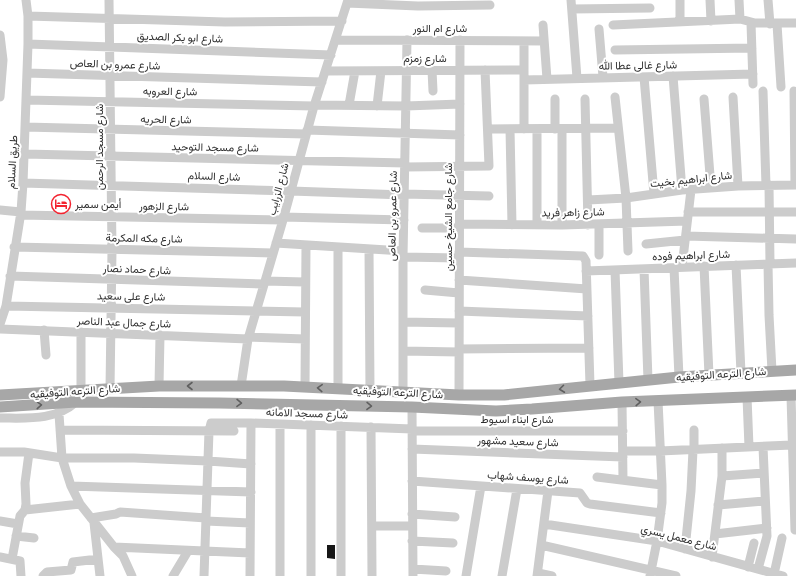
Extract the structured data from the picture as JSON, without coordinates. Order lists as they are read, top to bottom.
{
  "streets": {
    "main road": ["شارع الترعه التوفيقيه"],
    "street": [
      "شارع ام النور",
      "شارع ابو بكر الصديق",
      "شارع زمزم",
      "شارع عمرو بن العاص",
      "شارع غالى عطا الله",
      "شارع العروبه",
      "شارع الحريه",
      "شارع مسجد الرحمن",
      "شارع مسجد التوحيد",
      "طريق السلام",
      "شارع السلام",
      "شارع ابراهيم بخيت",
      "شارع الزرايب",
      "شارع الزهور",
      "شارع زاهر فريد",
      "شارع جامع الشيخ حسين",
      "شارع مكه المكرمة",
      "شارع ابراهيم فوده",
      "شارع حماد نصار",
      "شارع على سعيد",
      "شارع جمال عبد الناصر",
      "شارع مسجد الامانه",
      "شارع ابناء اسيوط",
      "شارع سعيد مشهور",
      "شارع يوسف شهاب",
      "شارع معمل يسري"
    ]
  },
  "crossings": [
    ["شارع ام النور", "شارع عمرو بن العاص"],
    ["شارع ام النور", "شارع الزرايب"],
    ["شارع ام النور", "شارع جامع الشيخ حسين"],
    ["شارع ابو بكر الصديق", "شارع مسجد الرحمن"],
    ["شارع ابو بكر الصديق", "طريق السلام"],
    ["شارع ابو بكر الصديق", "شارع الزرايب"],
    ["شارع زمزم", "شارع عمرو بن العاص"],
    ["شارع زمزم", "شارع الزرايب"],
    ["شارع زمزم", "شارع جامع الشيخ حسين"],
    ["شارع عمرو بن العاص", "شارع العروبه"],
    ["شارع عمرو بن العاص", "شارع الحريه"],
    ["شارع عمرو بن العاص", "شارع مسجد الرحمن"],
    ["شارع عمرو بن العاص", "شارع مسجد التوحيد"],
    ["شارع عمرو بن العاص", "طريق السلام"],
    ["شارع عمرو بن العاص", "شارع السلام"],
    ["شارع عمرو بن العاص", "شارع الزرايب"],
    ["شارع عمرو بن العاص", "شارع الزهور"],
    ["شارع عمرو بن العاص", "شارع الترعه التوفيقيه"],
    ["شارع العروبه", "شارع مسجد الرحمن"],
    ["شارع العروبه", "طريق السلام"],
    ["شارع العروبه", "شارع الزرايب"],
    ["شارع العروبه", "شارع جامع الشيخ حسين"],
    ["شارع الحريه", "شارع مسجد الرحمن"],
    ["شارع الحريه", "طريق السلام"],
    ["شارع الحريه", "شارع الزرايب"],
    ["شارع الحريه", "شارع جامع الشيخ حسين"],
    ["شارع مسجد الرحمن", "شارع مسجد التوحيد"],
    ["شارع مسجد الرحمن", "شارع السلام"],
    ["شارع مسجد الرحمن", "شارع الزهور"],
    ["شارع مسجد الرحمن", "شارع مكه المكرمة"],
    ["شارع مسجد الرحمن", "شارع حماد نصار"],
    ["شارع مسجد الرحمن", "شارع على سعيد"],
    ["شارع مسجد الرحمن", "شارع جمال عبد الناصر"],
    ["شارع مسجد الرحمن", "شارع الترعه التوفيقيه"],
    ["شارع مسجد التوحيد", "طريق السلام"],
    ["شارع مسجد التوحيد", "شارع الزرايب"],
    ["شارع مسجد التوحيد", "شارع جامع الشيخ حسين"],
    ["طريق السلام", "شارع السلام"],
    ["طريق السلام", "شارع الزهور"],
    ["طريق السلام", "شارع مكه المكرمة"],
    ["طريق السلام", "شارع حماد نصار"],
    ["طريق السلام", "شارع على سعيد"],
    ["طريق السلام", "شارع جمال عبد الناصر"],
    ["شارع السلام", "شارع الزرايب"],
    ["شارع الزرايب", "شارع الزهور"],
    ["شارع الزرايب", "شارع مكه المكرمة"],
    ["شارع الزرايب", "شارع حماد نصار"],
    ["شارع الزرايب", "شارع على سعيد"],
    ["شارع الزرايب", "شارع جمال عبد الناصر"],
    ["شارع الزرايب", "شارع الترعه التوفيقيه"],
    ["شارع زاهر فريد", "شارع جامع الشيخ حسين"],
    ["شارع جامع الشيخ حسين", "شارع الترعه التوفيقيه"],
    ["شارع مسجد الامانه", "شارع ابناء اسيوط"]
  ],
  "places": {
    "hotel": ["أيمن سمير"]
  }
}
